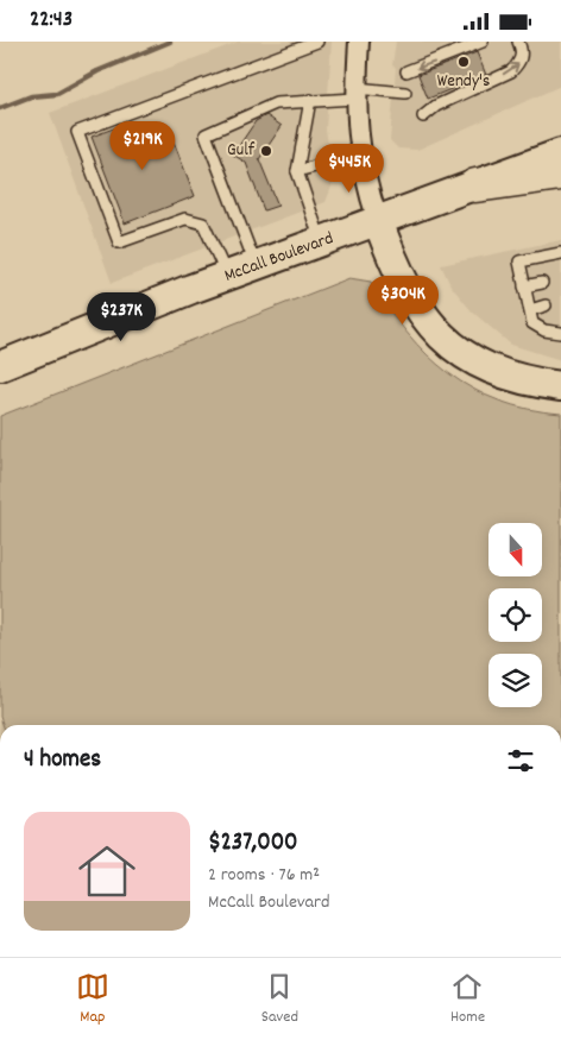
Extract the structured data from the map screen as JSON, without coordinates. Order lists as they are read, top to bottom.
{
  "streets": {
    "main road": ["McCall Boulevard"]
  },
  "places": ["Wendy's", "Gulf"],
  "north": "bottom",
  "page": {
    "status": "22:43",
    "price": [
      "$219K",
      "$445K",
      "$304K",
      "$237K"
    ],
    "heading": "4 homes",
    "list": [
      {
        "name": "$237,000",
        "note": "2 rooms · 76 m² · McCall Boulevard"
      }
    ],
    "tabs": ["Map", "Saved", "Home"]
  }
}
